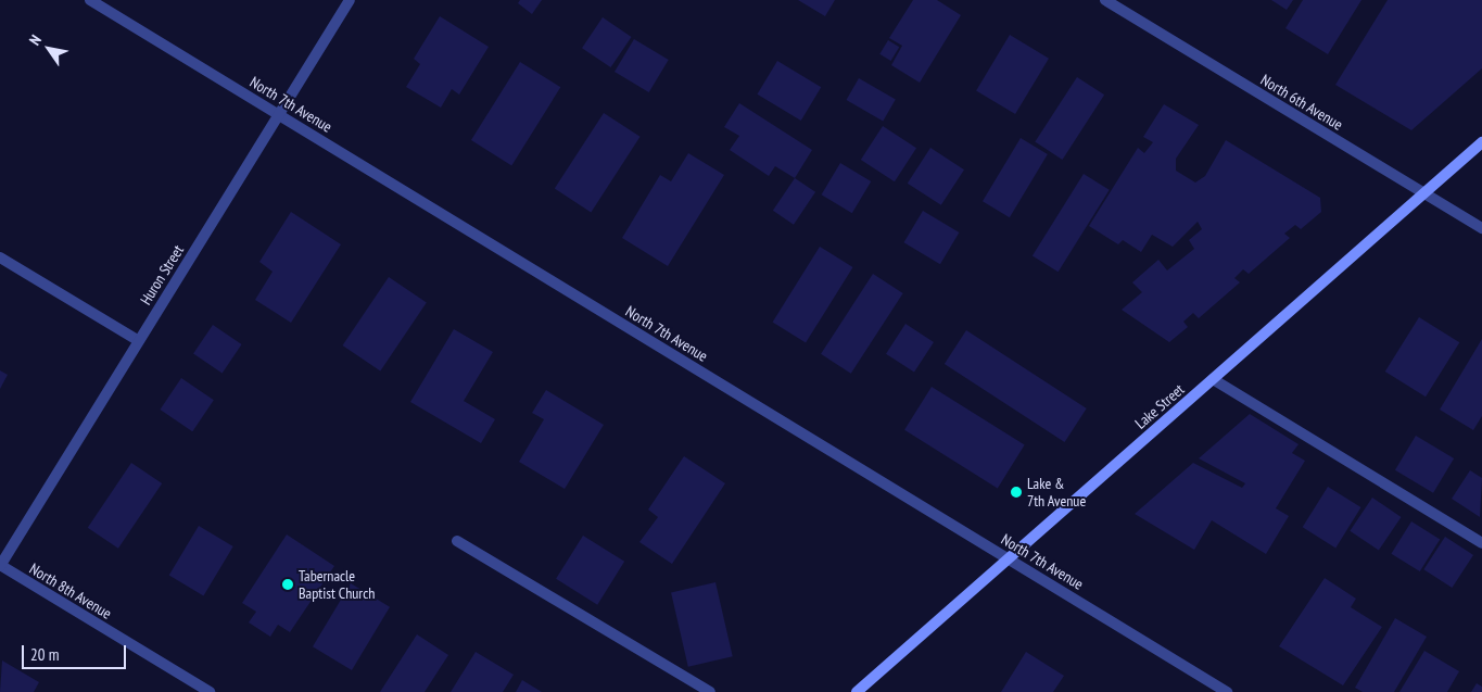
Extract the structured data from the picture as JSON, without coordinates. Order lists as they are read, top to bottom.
{
  "streets": {
    "main road": ["Lake Street"],
    "street": [
      "North 6th Avenue",
      "North 7th Avenue",
      "Huron Street",
      "North 8th Avenue"
    ]
  },
  "crossings": [
    ["North 6th Avenue", "Lake Street"],
    ["North 7th Avenue", "Huron Street"],
    ["North 7th Avenue", "Lake Street"],
    ["Huron Street", "North 8th Avenue"]
  ],
  "places": ["Lake & 7th Avenue", "Tabernacle Baptist Church"],
  "scale_bar": "20 m",
  "north": "top left"
}
